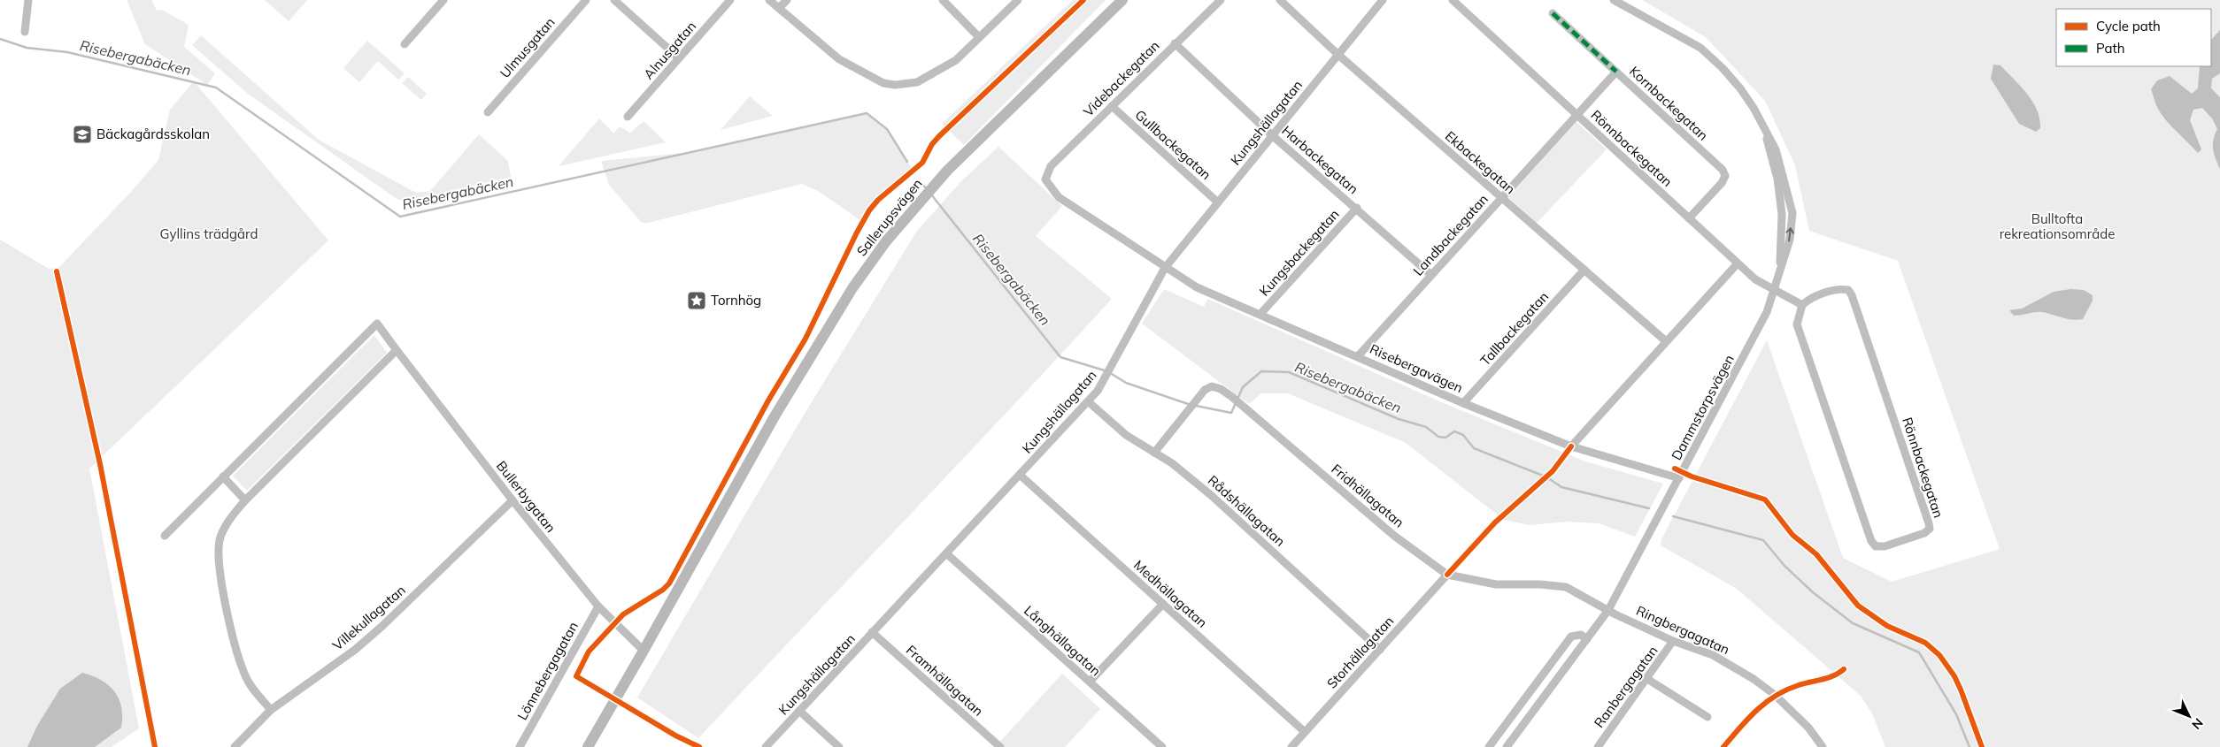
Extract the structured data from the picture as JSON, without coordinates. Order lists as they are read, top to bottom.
{
  "streets": {
    "main road": ["Sallerupsvägen"],
    "street": [
      "Ulmusgatan",
      "Alnusgatan",
      "Videbackegatan",
      "Kornbackegatan",
      "Kungshällagatan",
      "Gullbackegatan",
      "Rönnbackegatan",
      "Harbackegatan",
      "Ekbackegatan",
      "Landbackegatan",
      "Kungsbackegatan",
      "Tallbackegatan",
      "Risebergavägen",
      "Dammstorpsvägen",
      "Fridhällagatan",
      "Bullerbygatan",
      "Rådshällagatan",
      "Medhällagatan",
      "Villekullagatan",
      "Ringbergagatan",
      "Långhällagatan",
      "Storhällagatan",
      "Lönnebergagatan",
      "Framhällagatan",
      "Ranbergagatan"
    ]
  },
  "crossings": [
    ["Videbackegatan", "Gullbackegatan"],
    ["Videbackegatan", "Harbackegatan"],
    ["Videbackegatan", "Risebergavägen"],
    ["Kornbackegatan", "Rönnbackegatan"],
    ["Kornbackegatan", "Landbackegatan"],
    ["Kungshällagatan", "Gullbackegatan"],
    ["Kungshällagatan", "Harbackegatan"],
    ["Kungshällagatan", "Ekbackegatan"],
    ["Kungshällagatan", "Risebergavägen"],
    ["Kungshällagatan", "Rådshällagatan"],
    ["Kungshällagatan", "Medhällagatan"],
    ["Kungshällagatan", "Långhällagatan"],
    ["Kungshällagatan", "Framhällagatan"],
    ["Rönnbackegatan", "Landbackegatan"],
    ["Rönnbackegatan", "Dammstorpsvägen"],
    ["Harbackegatan", "Landbackegatan"],
    ["Harbackegatan", "Kungsbackegatan"],
    ["Ekbackegatan", "Landbackegatan"],
    ["Ekbackegatan", "Tallbackegatan"],
    ["Sallerupsvägen", "Bullerbygatan"],
    ["Landbackegatan", "Risebergavägen"],
    ["Kungsbackegatan", "Risebergavägen"],
    ["Tallbackegatan", "Risebergavägen"],
    ["Risebergavägen", "Dammstorpsvägen"],
    ["Dammstorpsvägen", "Fridhällagatan"],
    ["Dammstorpsvägen", "Ringbergagatan"],
    ["Fridhällagatan", "Rådshällagatan"],
    ["Fridhällagatan", "Ringbergagatan"],
    ["Fridhällagatan", "Storhällagatan"],
    ["Bullerbygatan", "Villekullagatan"],
    ["Bullerbygatan", "Lönnebergagatan"],
    ["Rådshällagatan", "Storhällagatan"],
    ["Medhällagatan", "Storhällagatan"],
    ["Ringbergagatan", "Ranbergagatan"]
  ],
  "water": ["Risebergabäcken"],
  "parks": ["Bulltofta rekreationsområde", "Gyllins trädgård"],
  "places": {
    "school or university": ["Bäckagårdsskolan"],
    "place": ["Tornhög"]
  },
  "legend": ["Cycle path", "Path"],
  "north": "bottom right"
}
